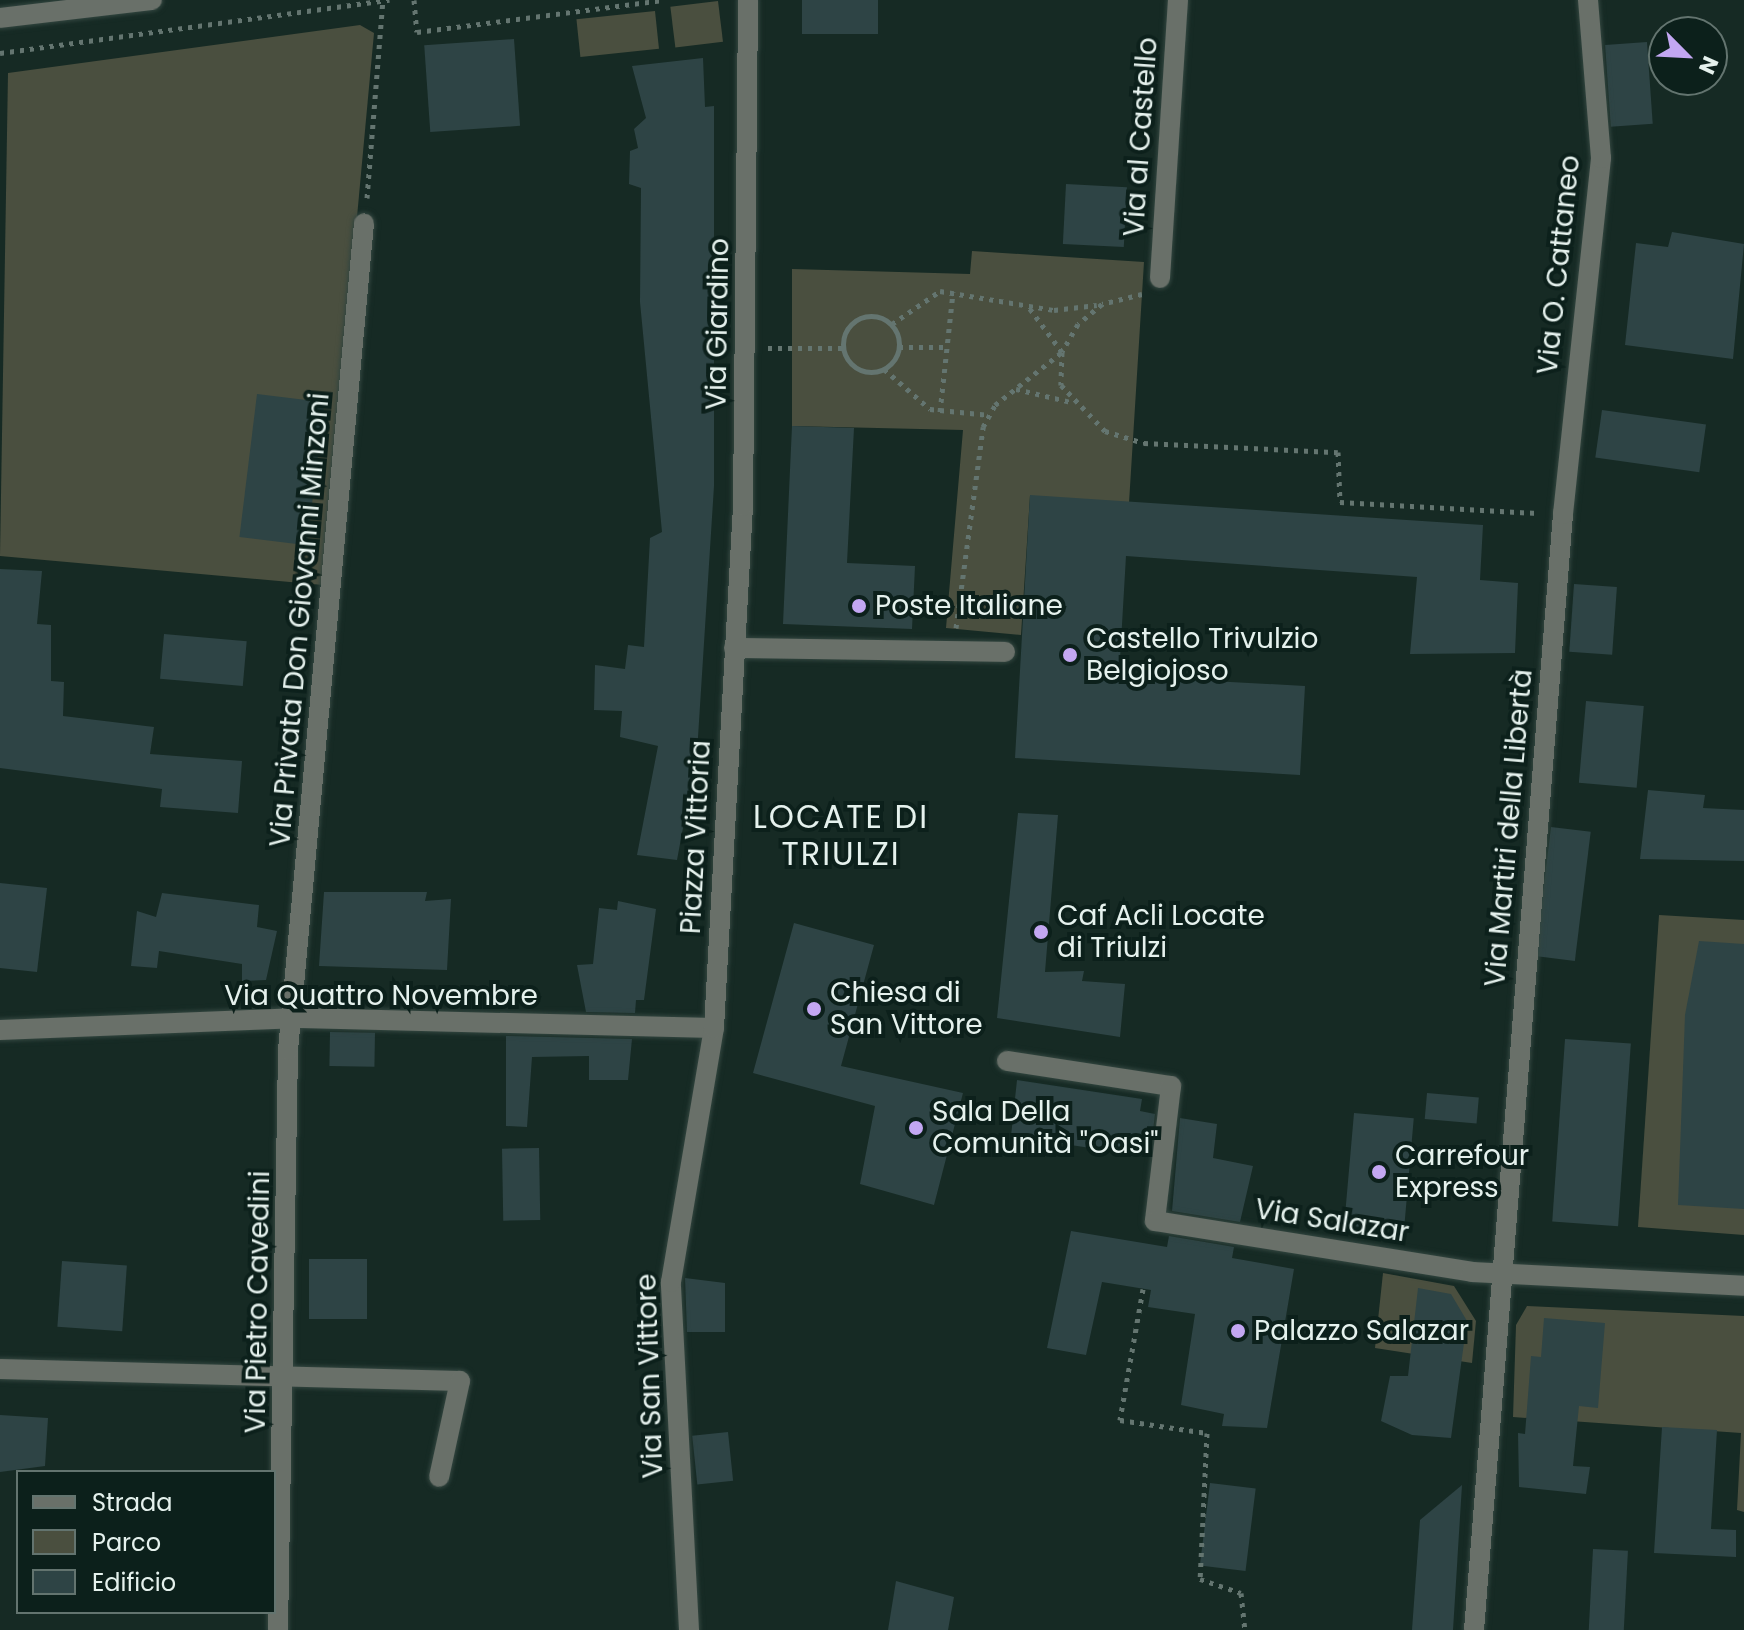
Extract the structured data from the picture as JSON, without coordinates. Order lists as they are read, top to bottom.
{
  "streets": {
    "street": [
      "Via al Castello",
      "Via O. Cattaneo",
      "Via Giardino",
      "Via Privata Don Giovanni Minzoni",
      "Via Martiri della Libertà",
      "Piazza Vittoria",
      "Via Quattro Novembre",
      "Via Salazar",
      "Via Pietro Cavedini",
      "Via San Vittore"
    ]
  },
  "crossings": [
    ["Via O. Cattaneo", "Via Martiri della Libertà"],
    ["Via Giardino", "Piazza Vittoria"],
    ["Via Privata Don Giovanni Minzoni", "Via Quattro Novembre"],
    ["Via Privata Don Giovanni Minzoni", "Via Pietro Cavedini"],
    ["Via Martiri della Libertà", "Via Salazar"],
    ["Piazza Vittoria", "Via Quattro Novembre"],
    ["Piazza Vittoria", "Via San Vittore"],
    ["Via Quattro Novembre", "Via Pietro Cavedini"],
    ["Via Quattro Novembre", "Via San Vittore"]
  ],
  "districts": ["LOCATE DI TRIULZI"],
  "places": [
    "Poste Italiane",
    "Castello Trivulzio Belgiojoso",
    "Caf Acli Locate di Triulzi",
    "Chiesa di San Vittore",
    "Sala Della Comunità \"Oasi\"",
    "Carrefour Express",
    "Palazzo Salazar"
  ],
  "legend": ["Strada", "Parco", "Edificio"],
  "north": "bottom right"
}
